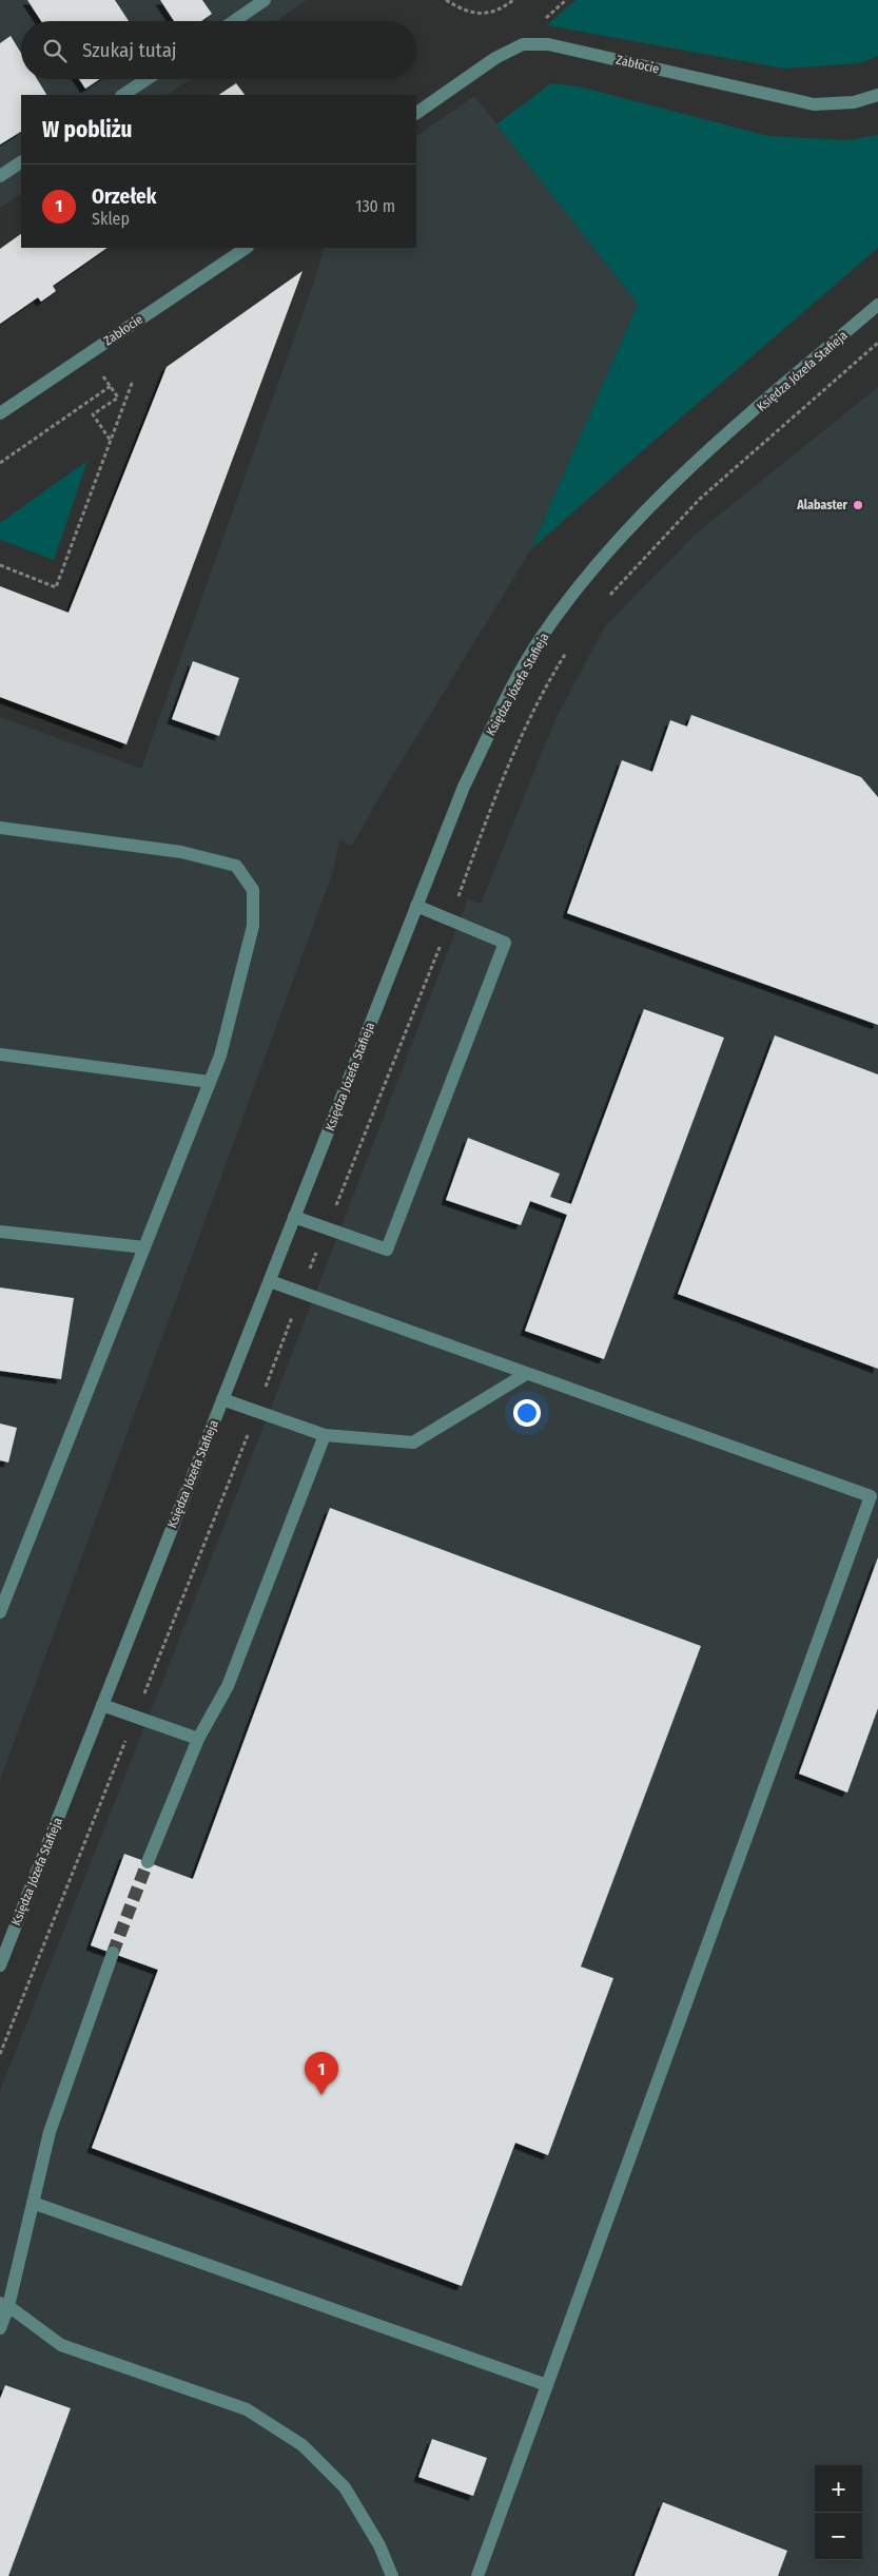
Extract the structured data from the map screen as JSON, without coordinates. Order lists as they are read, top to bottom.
{
  "streets": {
    "street": ["Zabłocie", "Księdza Józefa Stafieja"]
  },
  "places": ["Alabaster"],
  "page": {
    "search": "Szukaj tutaj",
    "heading": "W pobliżu",
    "list": [
      {
        "mark": "1",
        "name": "Orzełek",
        "note": "Sklep",
        "value": "130 m"
      }
    ],
    "pins": "1",
    "map_buttons": ["+", "−"]
  }
}
